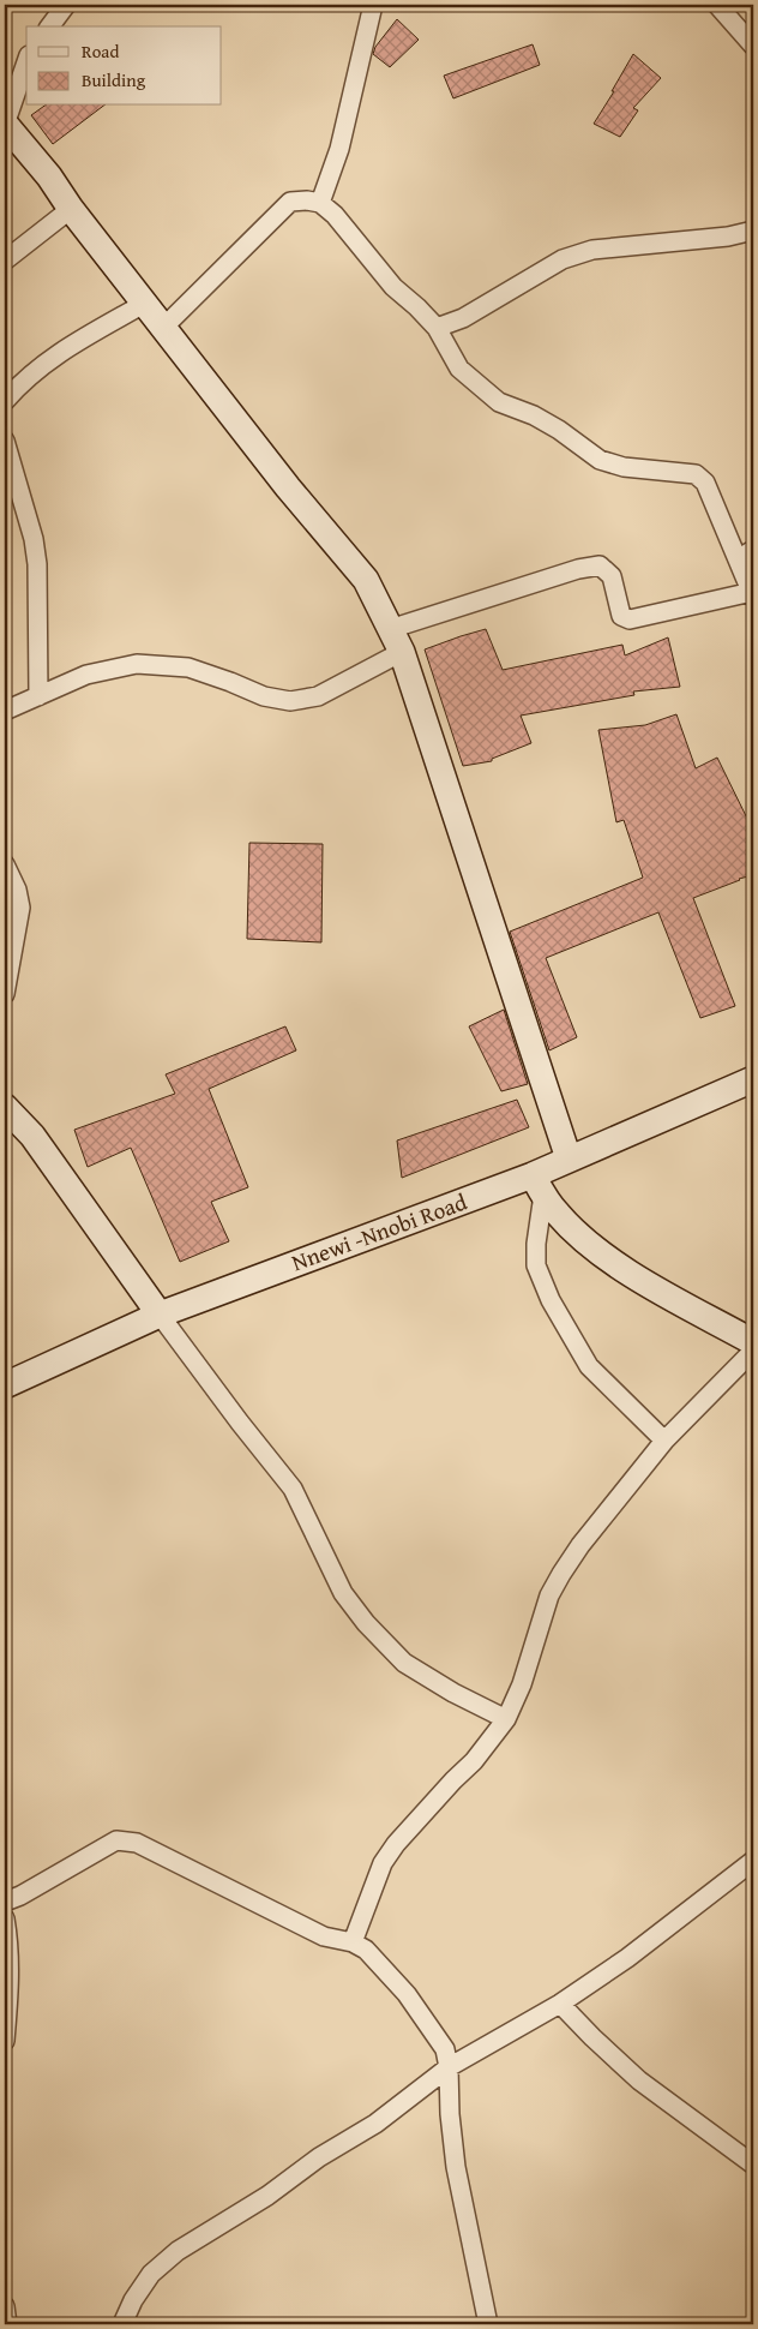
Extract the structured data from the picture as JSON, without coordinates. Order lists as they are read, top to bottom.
{
  "streets": {
    "street": ["Nnewi -Nnobi Road"]
  },
  "legend": ["Road", "Building"]
}
